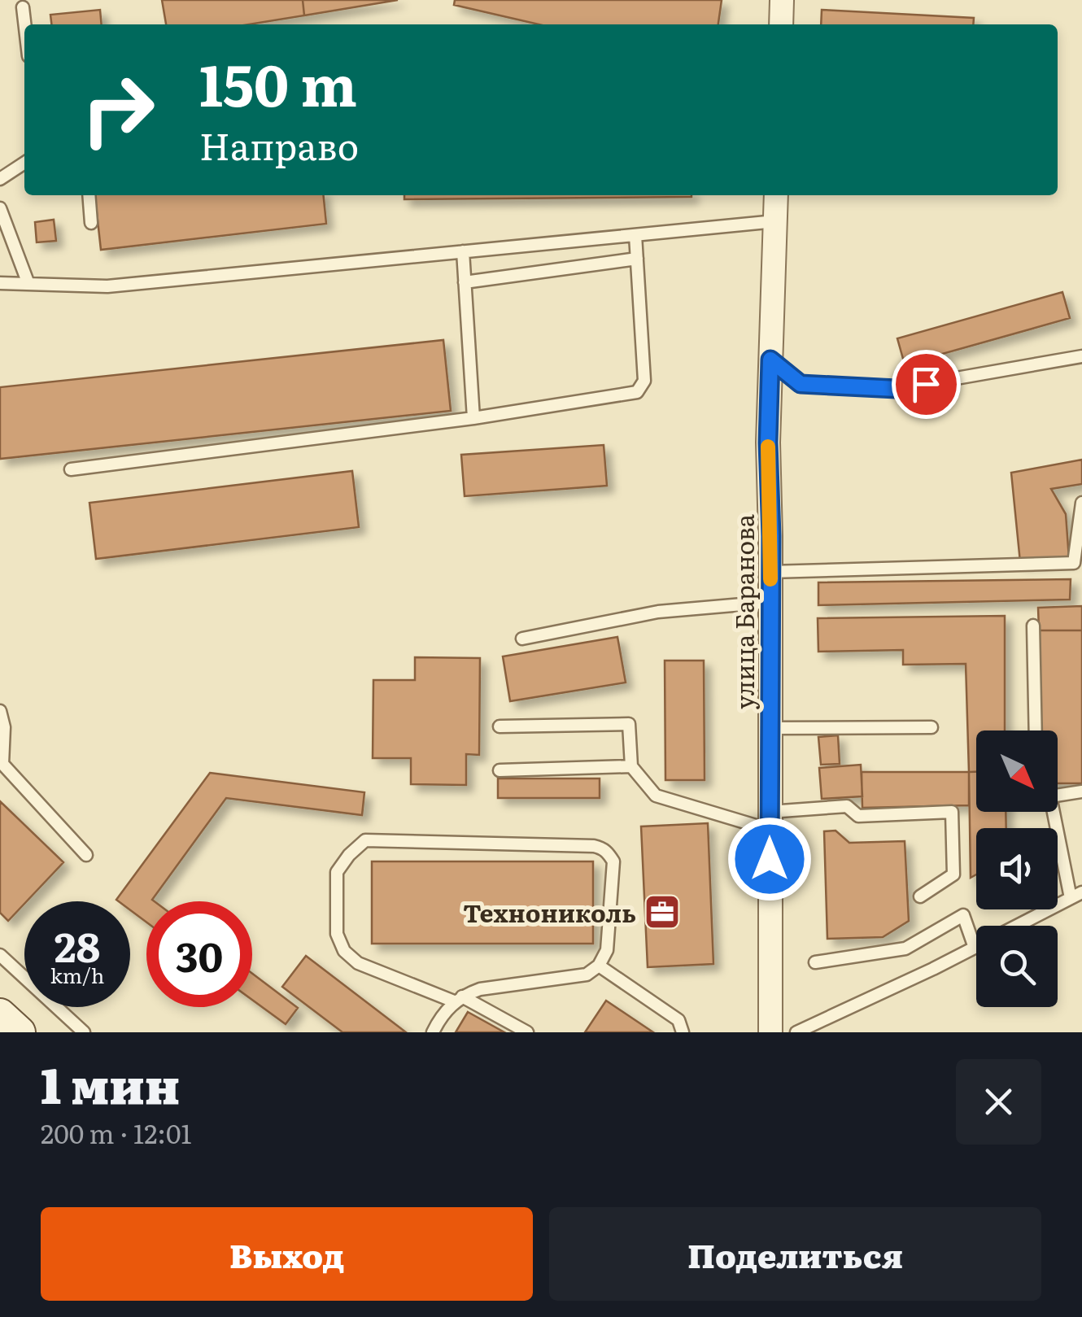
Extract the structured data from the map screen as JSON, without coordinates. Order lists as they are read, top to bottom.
{
  "streets": {
    "street": ["улица Баранова"]
  },
  "places": {
    "office": ["Технониколь"]
  },
  "north": "bottom right",
  "page": {
    "turn": ["150 m", "Направо"],
    "speed": "28 km/h",
    "limit": "30",
    "heading": ["1 мин", "200 m · 12:01"],
    "buttons": ["Выход", "Поделиться"]
  }
}
